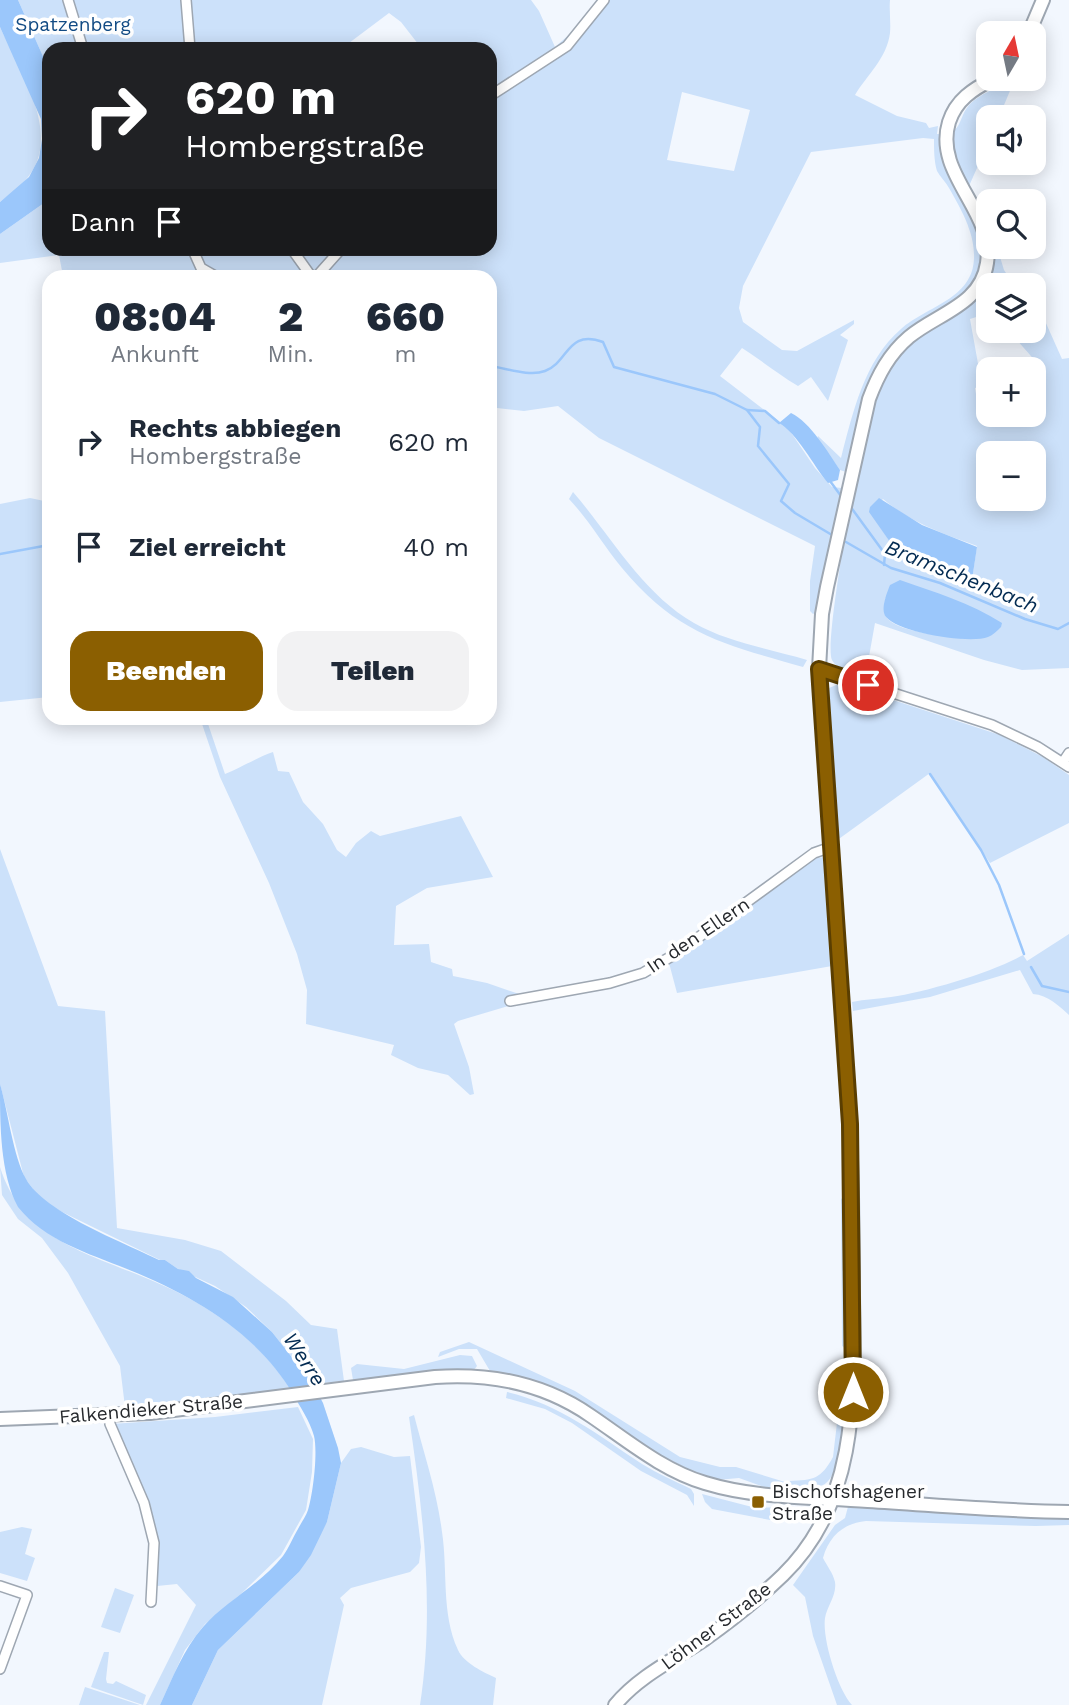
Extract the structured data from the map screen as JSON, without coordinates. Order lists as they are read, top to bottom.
{
  "streets": {
    "main road": ["Falkendieker Straße", "Löhner Straße"],
    "street": ["In den Ellern"]
  },
  "crossings": [
    ["In den Ellern", "Löhner Straße"],
    ["Falkendieker Straße", "Löhner Straße"]
  ],
  "water": ["Bramschenbach", "Werre"],
  "parks": ["Spatzenberg"],
  "places": {
    "transit": ["Bischofshagener Straße"]
  },
  "north": "top",
  "page": {
    "map_buttons": ["+", "−"],
    "turn": ["620 m", "Hombergstraße"],
    "then": "Dann",
    "eta": [
      "08:04",
      "Ankunft",
      "2",
      "Min.",
      "660",
      "m"
    ],
    "list": [
      {
        "name": "Rechts abbiegen",
        "note": "Hombergstraße",
        "value": "620 m"
      },
      {
        "name": "Ziel erreicht",
        "value": "40 m"
      }
    ],
    "buttons": ["Beenden", "Teilen"]
  }
}
